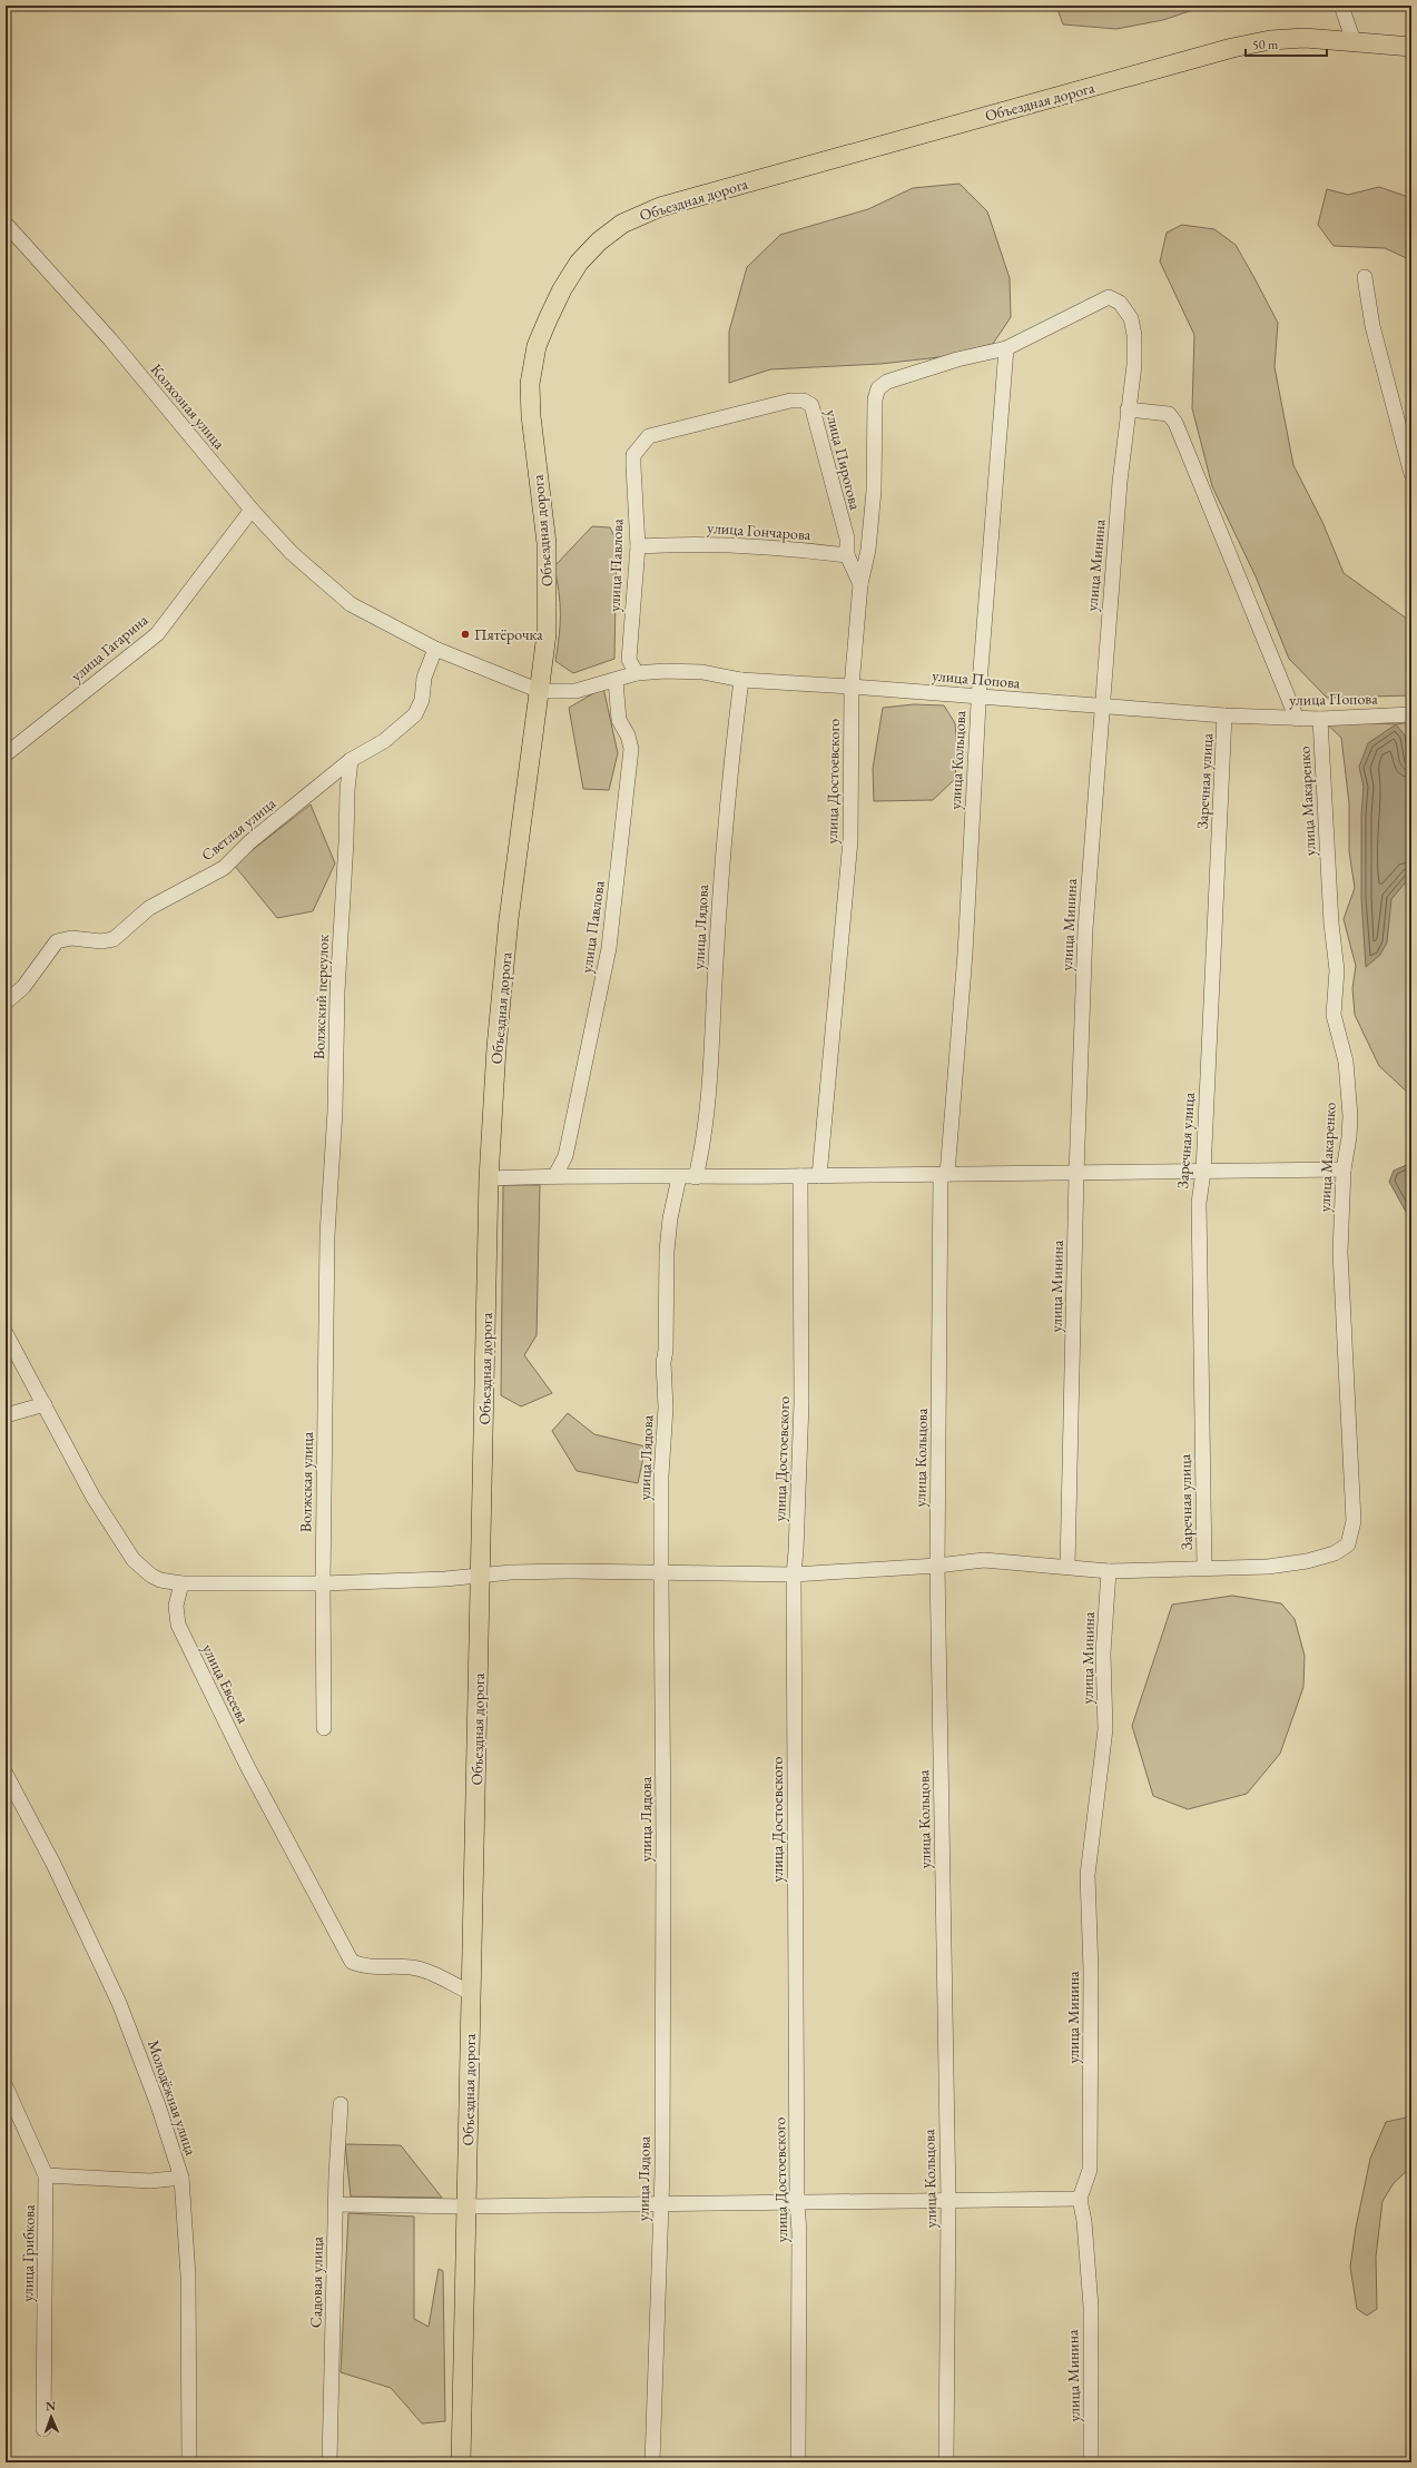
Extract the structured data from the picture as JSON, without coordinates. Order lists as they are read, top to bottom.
{
  "streets": {
    "main road": ["Объездная дорога"],
    "street": [
      "Колхозная улица",
      "улица Пирогова",
      "улица Гончарова",
      "улица Павлова",
      "улица Минина",
      "улица Гагарина",
      "улица Попова",
      "улица Кольцова",
      "улица Достоевского",
      "Заречная улица",
      "улица Макаренко",
      "Светлая улица",
      "улица Лядова",
      "Волжский переулок",
      "Волжская улица",
      "улица Евсеева",
      "Молодёжная улица",
      "улица Грибкова",
      "Садовая улица"
    ]
  },
  "crossings": [
    ["Объездная дорога", "Колхозная улица"],
    ["Объездная дорога", "улица Попова"],
    ["Объездная дорога", "улица Евсеева"],
    ["Колхозная улица", "улица Гагарина"],
    ["Колхозная улица", "улица Попова"],
    ["Колхозная улица", "Светлая улица"],
    ["улица Пирогова", "улица Гончарова"],
    ["улица Пирогова", "улица Павлова"],
    ["улица Гончарова", "улица Павлова"],
    ["улица Павлова", "улица Попова"],
    ["улица Минина", "улица Попова"],
    ["улица Минина", "улица Кольцова"],
    ["улица Минина", "улица Достоевского"],
    ["улица Попова", "улица Кольцова"],
    ["улица Попова", "улица Достоевского"],
    ["улица Попова", "Заречная улица"],
    ["улица Попова", "улица Макаренко"],
    ["улица Попова", "улица Лядова"],
    ["улица Кольцова", "улица Достоевского"],
    ["Заречная улица", "улица Макаренко"],
    ["Светлая улица", "Волжский переулок"],
    ["Волжский переулок", "Волжская улица"]
  ],
  "places": ["Пятёрочка"],
  "scale_bar": "50 m",
  "north": "top"
}
